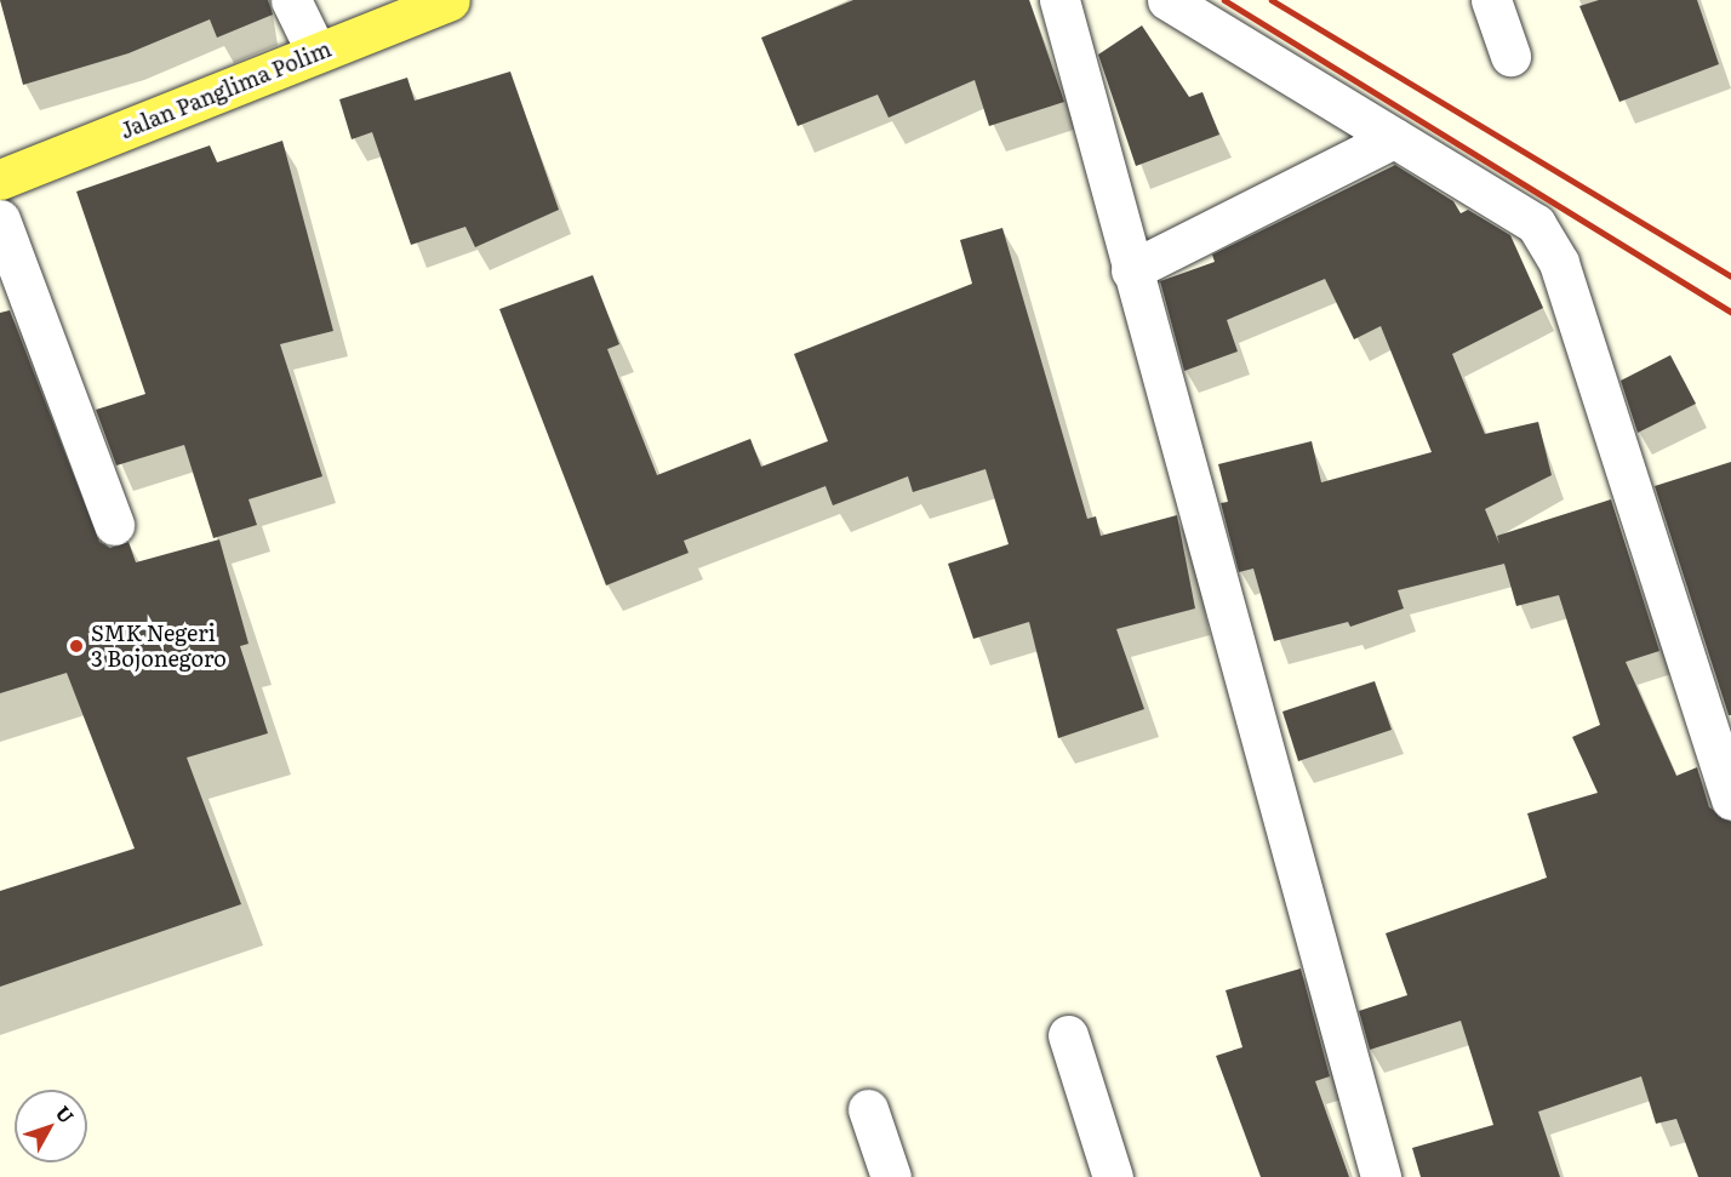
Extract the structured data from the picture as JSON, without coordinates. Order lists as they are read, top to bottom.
{
  "streets": {
    "main road": ["Jalan Panglima Polim"]
  },
  "places": ["SMK Negeri 3 Bojonegoro"],
  "north": "top right"
}
